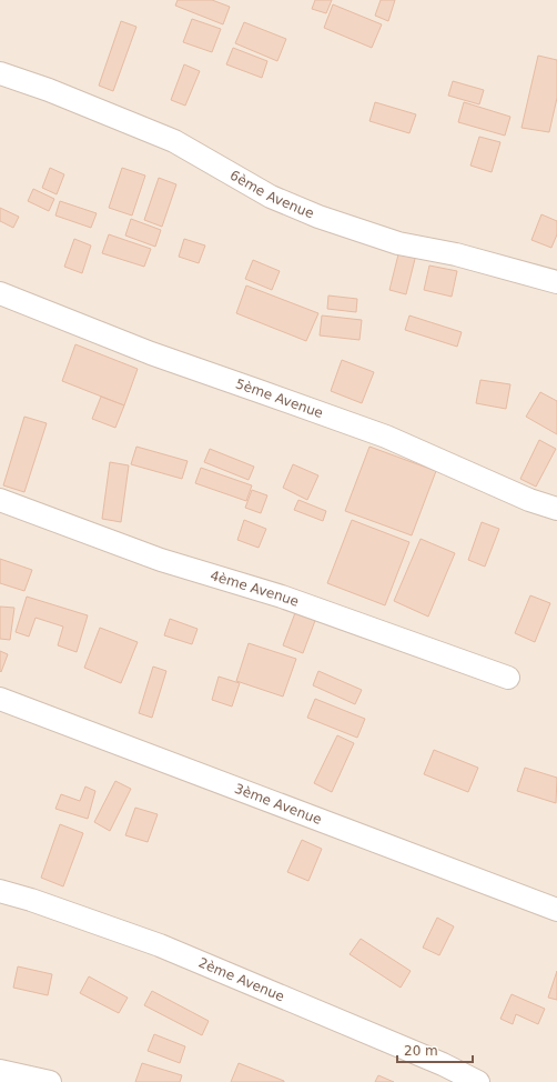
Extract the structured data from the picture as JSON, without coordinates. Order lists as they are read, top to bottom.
{
  "streets": {
    "street": [
      "6ème Avenue",
      "5ème Avenue",
      "4ème Avenue",
      "3ème Avenue",
      "2ème Avenue"
    ]
  },
  "scale_bar": "20 m"
}
